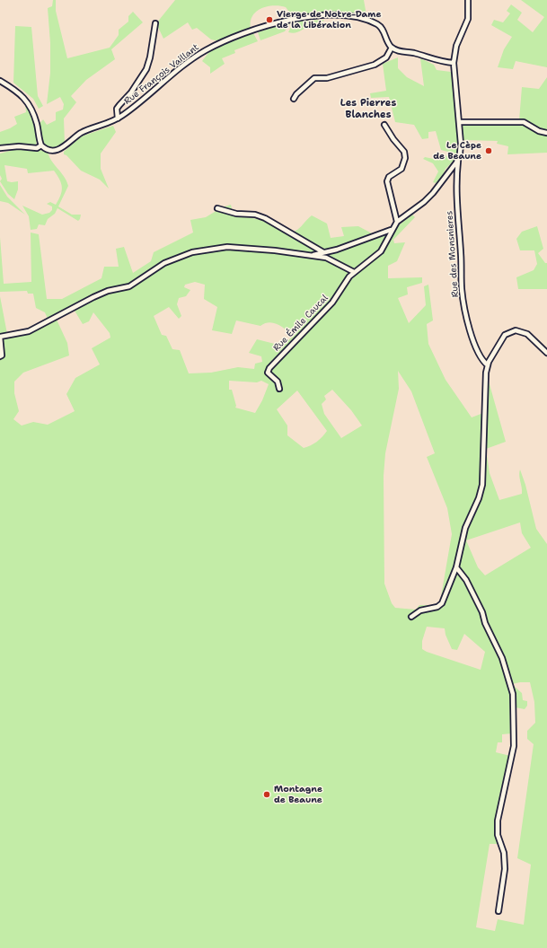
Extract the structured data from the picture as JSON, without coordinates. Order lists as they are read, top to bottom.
{
  "streets": {
    "street": ["Rue François Vaillant", "Rue des Monsnieres", "Rue Émile Caucal"]
  },
  "districts": ["Les Pierres Blanches"],
  "places": ["Vierge de Notre-Dame de la Libération", "Le Cèpe de Beaune", "Montagne de Beaune"]
}
